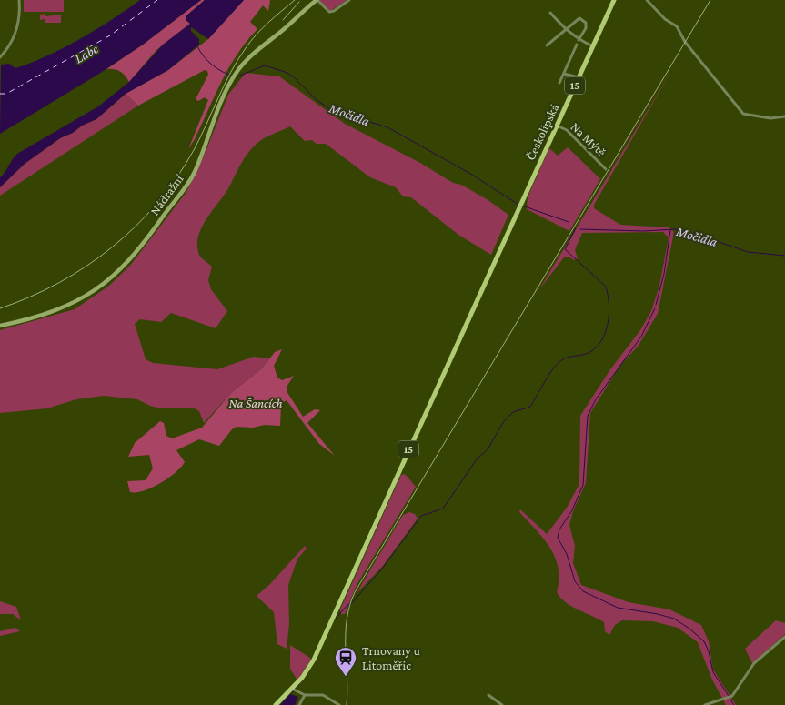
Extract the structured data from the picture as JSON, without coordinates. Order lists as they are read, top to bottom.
{
  "streets": {
    "main road": ["15", "Českolipská", "Nádražní"],
    "street": ["Na Mýtě"]
  },
  "crossings": [
    ["15", "Českolipská"],
    ["Českolipská", "Na Mýtě"]
  ],
  "water": ["Labe", "Močidla"],
  "parks": ["Na Šancích"],
  "places": {
    "station": ["Trnovany u Litoměřic"]
  }
}
